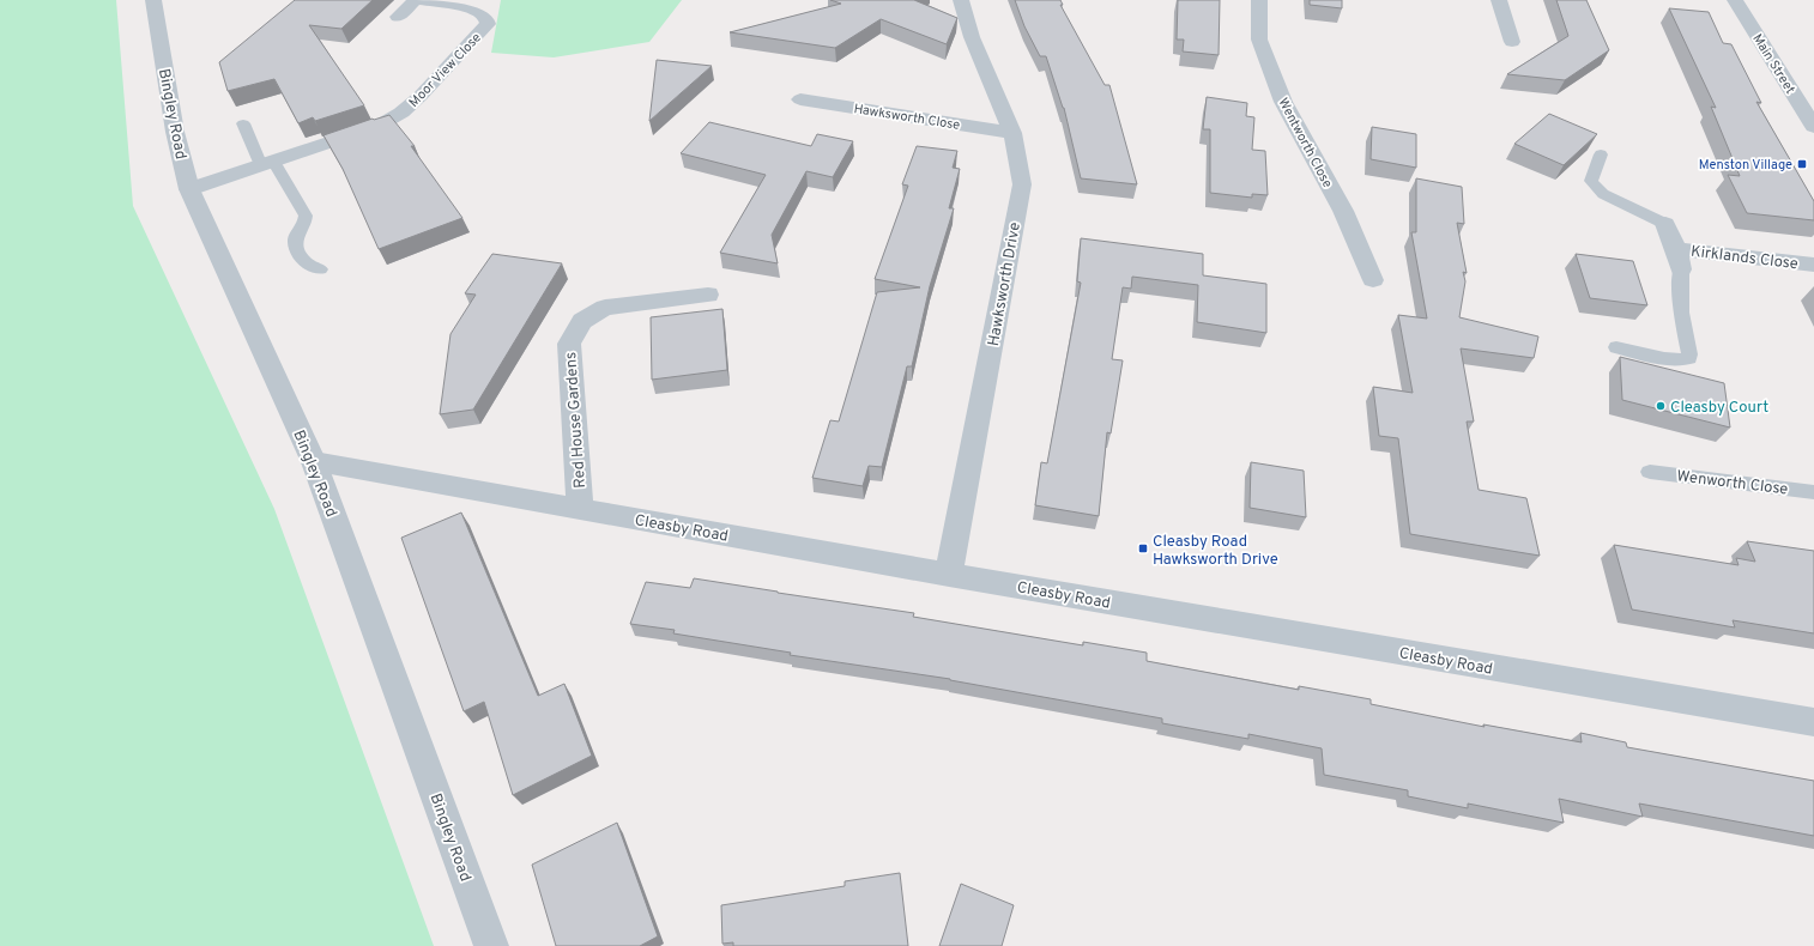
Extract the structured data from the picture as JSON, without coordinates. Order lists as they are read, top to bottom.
{
  "streets": {
    "street": [
      "Main Street",
      "Moor View Close",
      "Bingley Road",
      "Hawksworth Close",
      "Wentworth Close",
      "Kirklands Close",
      "Hawksworth Drive",
      "Red House Gardens",
      "Cleasby Road"
    ],
    "lane": ["Wenworth Close"]
  },
  "crossings": [
    ["Moor View Close", "Bingley Road"],
    ["Bingley Road", "Cleasby Road"],
    ["Hawksworth Close", "Hawksworth Drive"],
    ["Hawksworth Drive", "Cleasby Road"],
    ["Red House Gardens", "Cleasby Road"]
  ],
  "places": {
    "transit": ["Menston Village", "Cleasby Road Hawksworth Drive"],
    "other": ["Cleasby Court"]
  }
}
